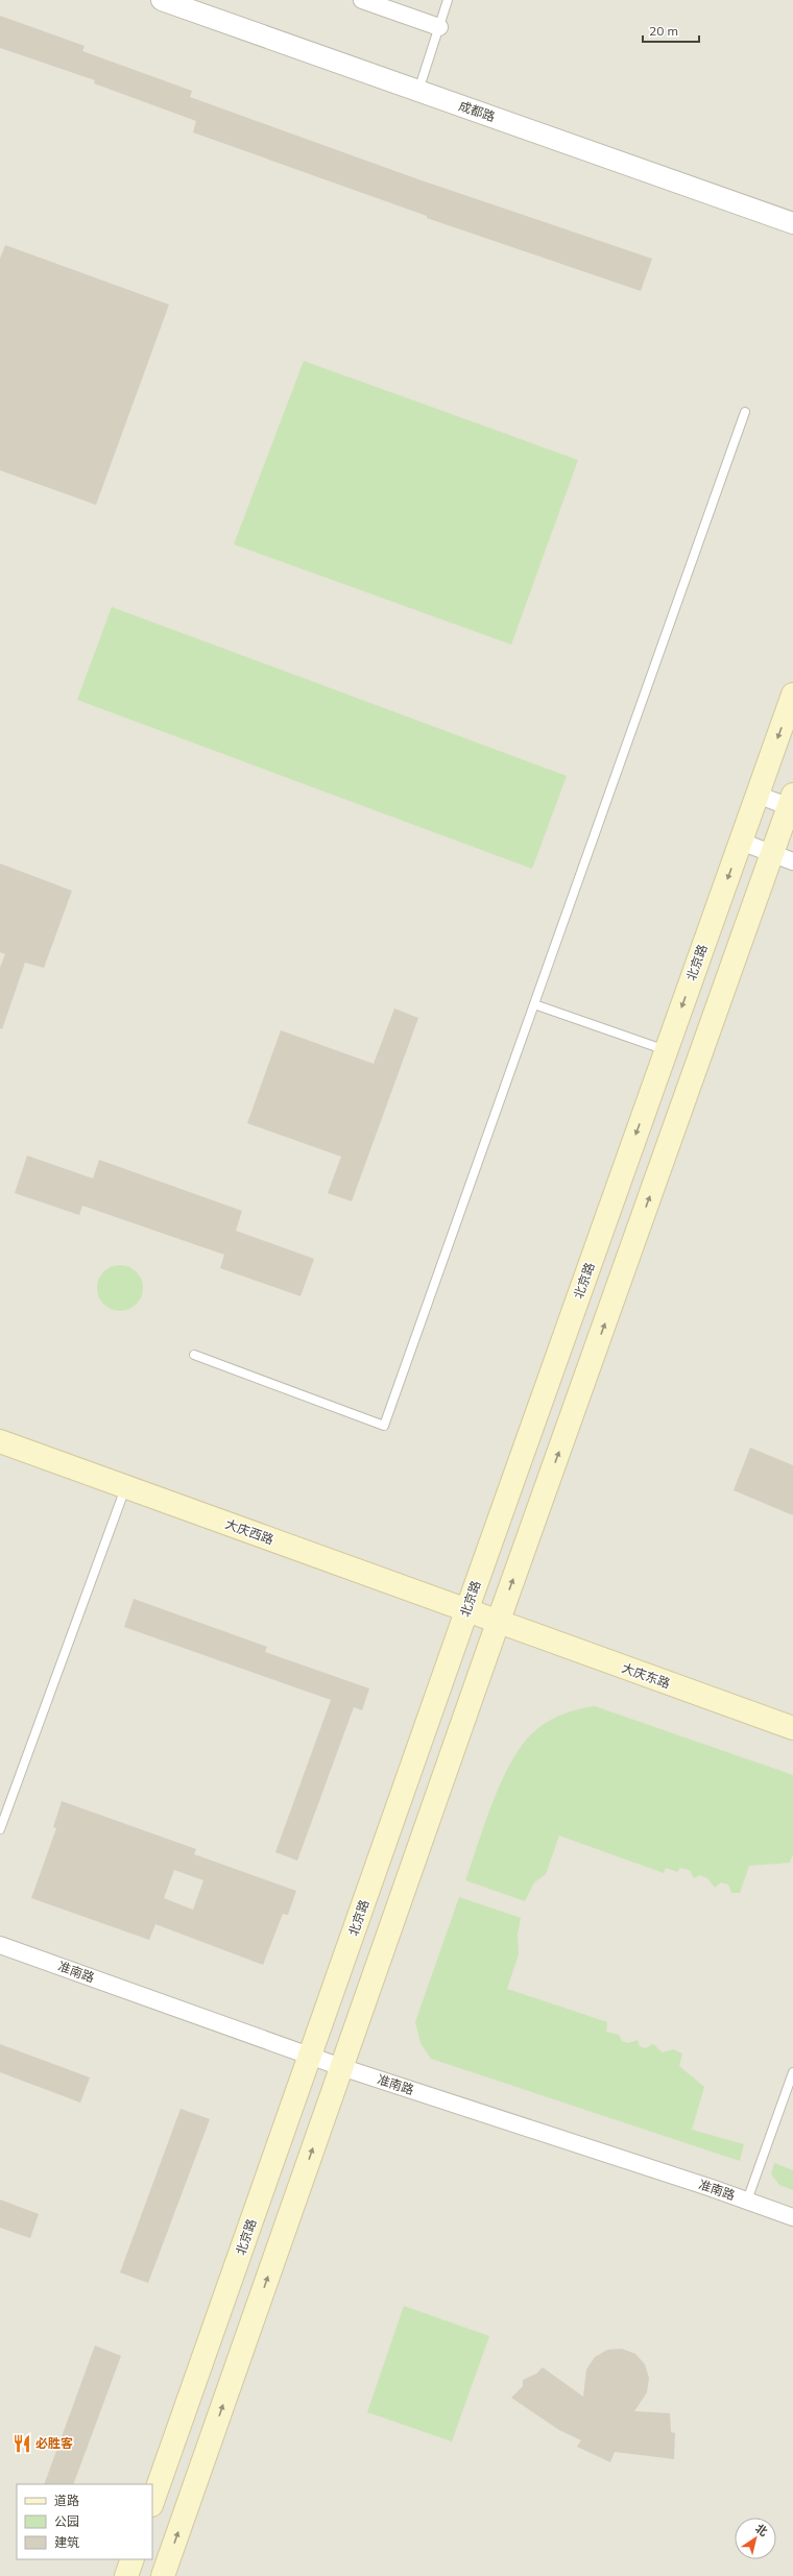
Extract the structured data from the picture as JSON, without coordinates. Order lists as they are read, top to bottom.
{
  "streets": {
    "main road": ["北京路", "大庆西路", "大庆东路"],
    "street": ["成都路", "准南路"]
  },
  "crossings": [
    ["北京路", "大庆西路"],
    ["北京路", "准南路"],
    ["大庆西路", "大庆东路"]
  ],
  "places": {
    "restaurant": ["必胜客"]
  },
  "legend": ["道路", "公园", "建筑"],
  "scale_bar": "20 m",
  "north": "top right"
}
